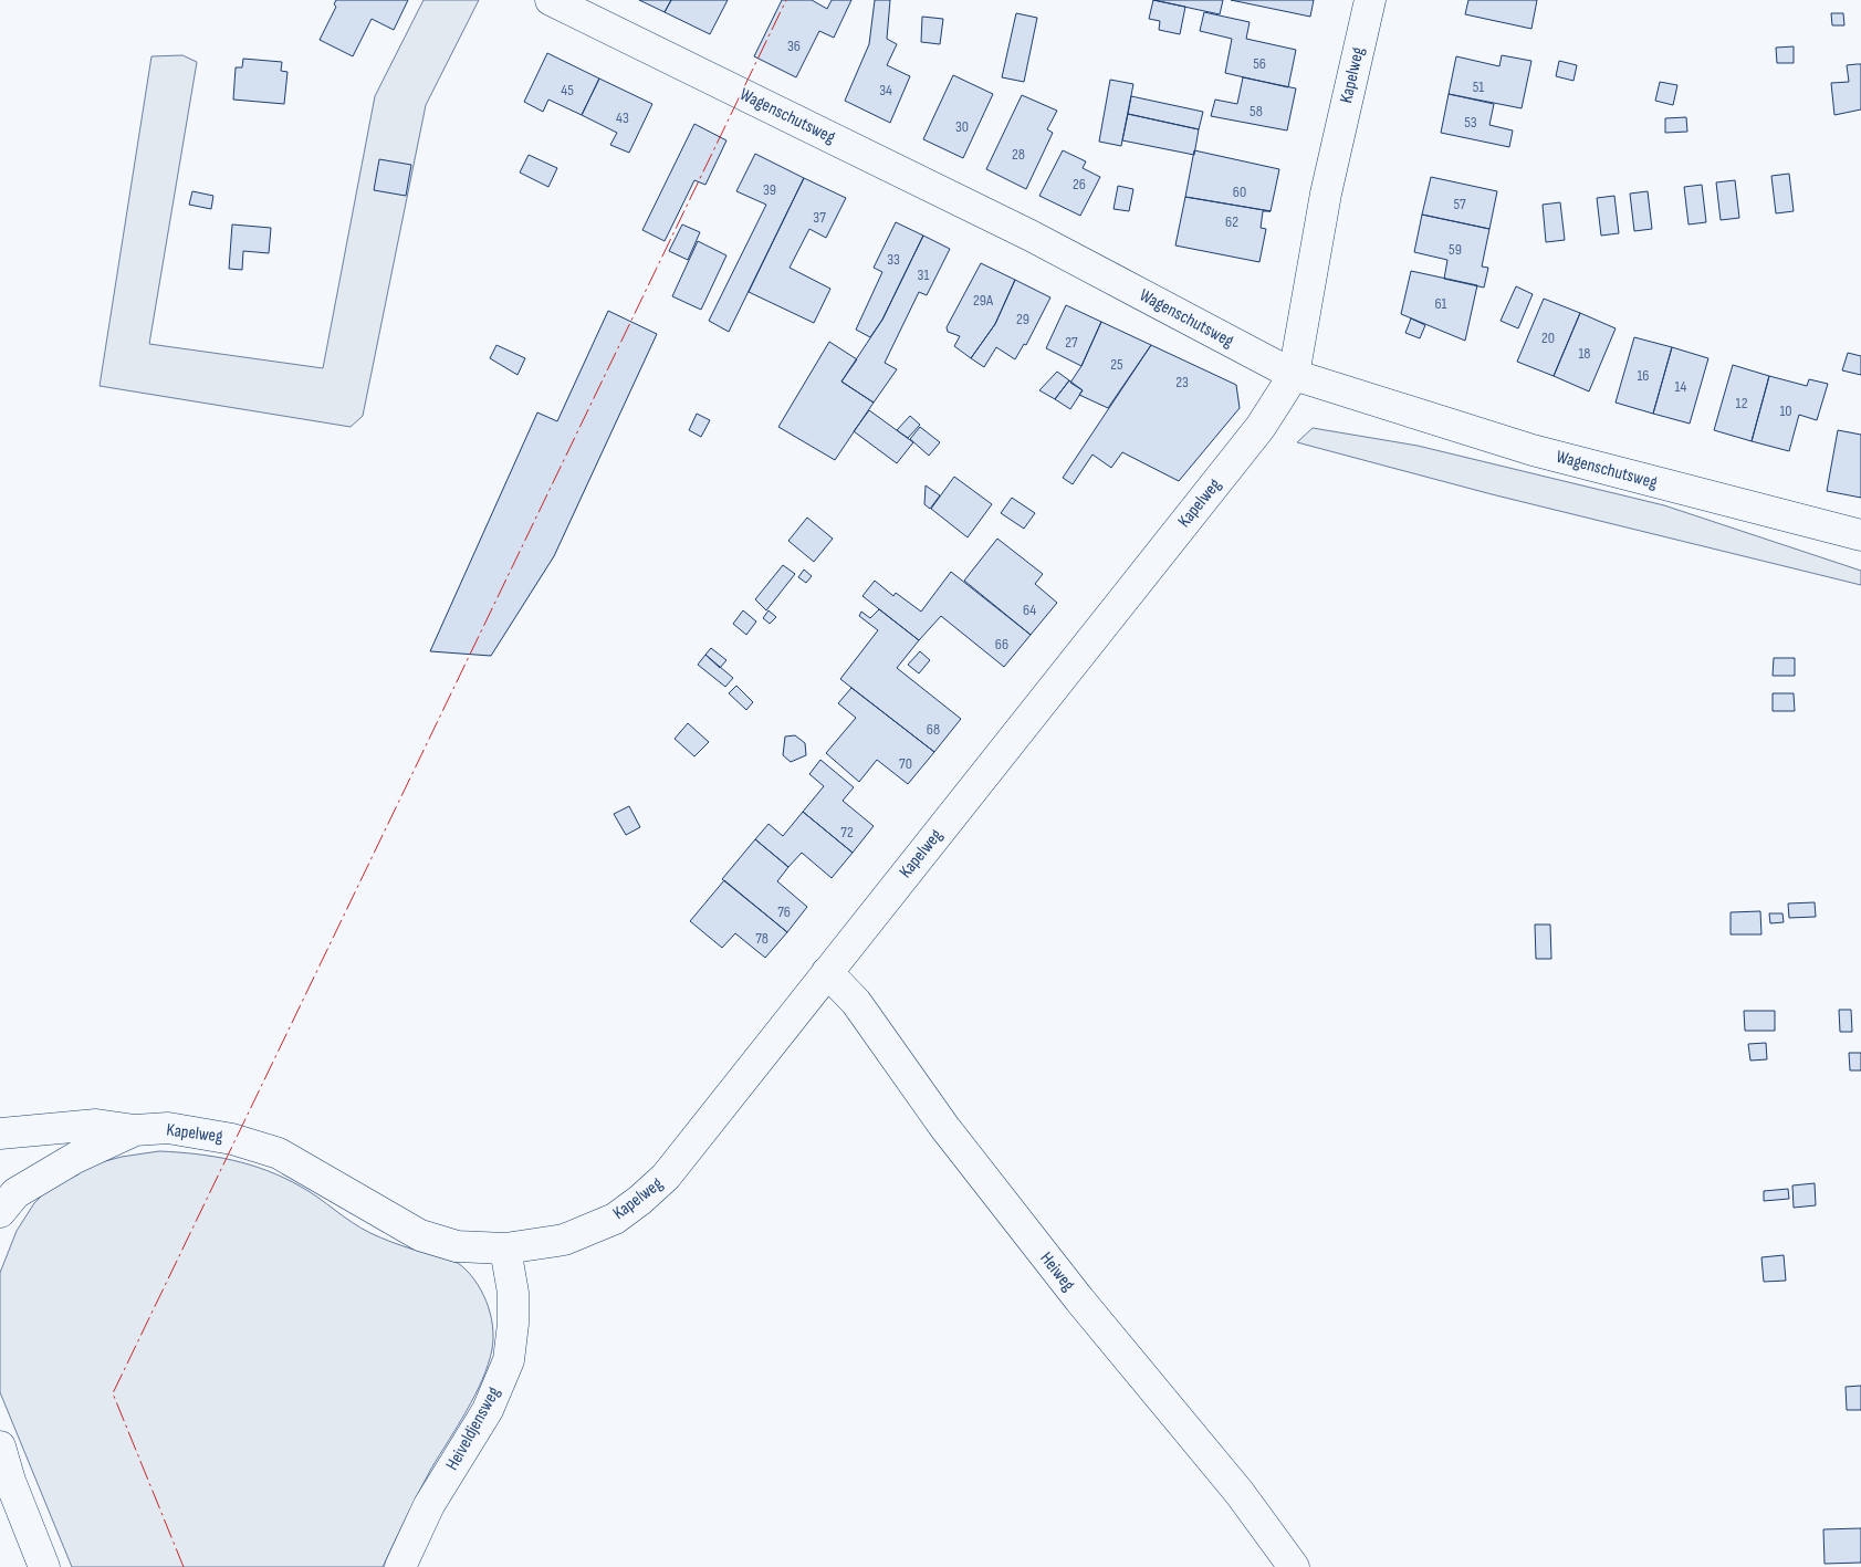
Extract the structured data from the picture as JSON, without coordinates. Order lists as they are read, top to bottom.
{
  "streets": {
    "street": [
      "Kapelweg",
      "Wagenschutsweg",
      "Heiweg",
      "Heiveldjensweg"
    ]
  },
  "crossings": [
    ["Kapelweg", "Wagenschutsweg"],
    ["Kapelweg", "Heiweg"],
    ["Kapelweg", "Heiveldjensweg"]
  ],
  "house_numbers": [
    "36",
    "56",
    "51",
    "45",
    "34",
    "58",
    "43",
    "53",
    "30",
    "28",
    "26",
    "39",
    "60",
    "57",
    "37",
    "62",
    "59",
    "33",
    "31",
    "29A",
    "61",
    "29",
    "20",
    "27",
    "18",
    "25",
    "16",
    "23",
    "14",
    "12",
    "10",
    "64",
    "66",
    "68",
    "70",
    "72",
    "76",
    "78"
  ]
}
